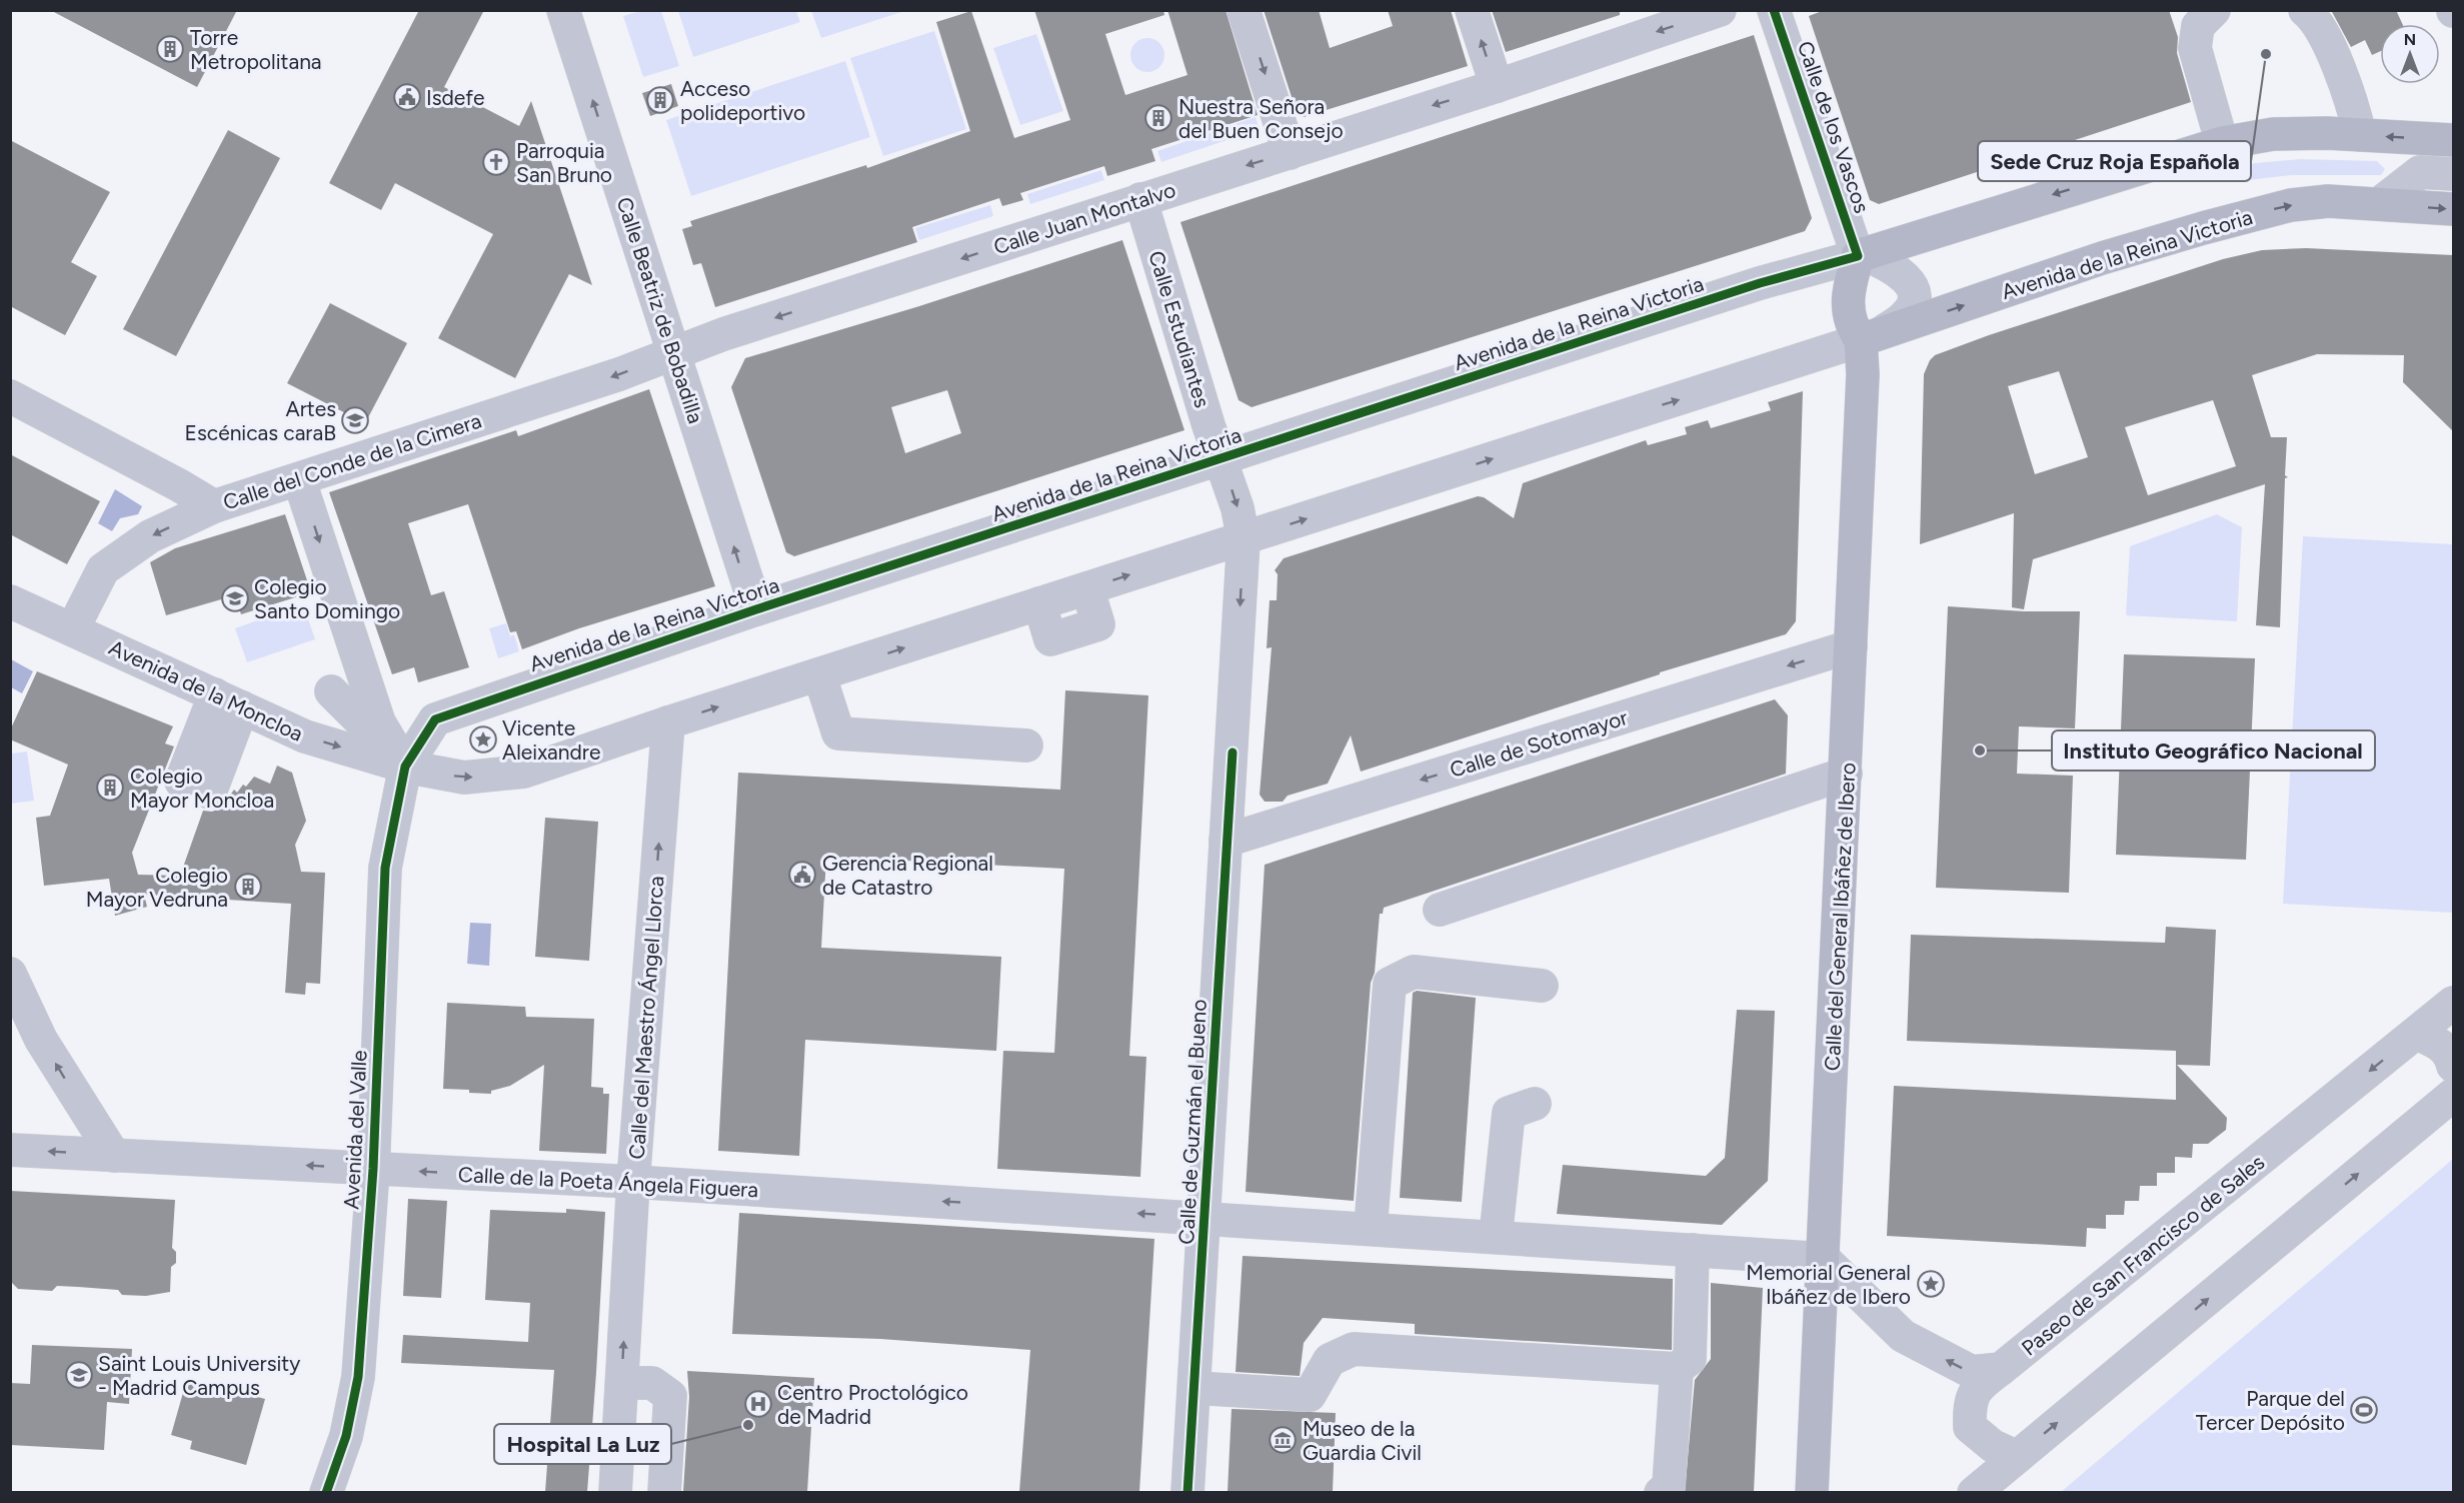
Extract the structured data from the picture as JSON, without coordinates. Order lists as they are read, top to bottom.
{
  "streets": {
    "main road": ["Avenida de la Reina Victoria", "Calle del General Ibáñez de Ibero"],
    "street": [
      "Calle de los Vascos",
      "Calle Juan Montalvo",
      "Calle Beatriz de Bobadilla",
      "Calle Estudiantes",
      "Calle del Conde de la Cimera",
      "Avenida de la Moncloa",
      "Calle de Sotomayor",
      "Calle del Maestro Ángel Llorca",
      "Calle de Guzmán el Bueno",
      "Avenida del Valle",
      "Calle de la Poeta Ángela Figuera",
      "Paseo de San Francisco de Sales"
    ]
  },
  "crossings": [
    ["Calle de los Vascos", "Avenida de la Reina Victoria"],
    ["Calle de los Vascos", "Calle del General Ibáñez de Ibero"],
    ["Calle Juan Montalvo", "Calle Beatriz de Bobadilla"],
    ["Calle Juan Montalvo", "Calle Estudiantes"],
    ["Calle Juan Montalvo", "Calle del Conde de la Cimera"],
    ["Avenida de la Reina Victoria", "Calle Beatriz de Bobadilla"],
    ["Avenida de la Reina Victoria", "Calle Estudiantes"],
    ["Avenida de la Reina Victoria", "Avenida de la Moncloa"],
    ["Avenida de la Reina Victoria", "Calle del General Ibáñez de Ibero"],
    ["Avenida de la Reina Victoria", "Calle del Maestro Ángel Llorca"],
    ["Avenida de la Reina Victoria", "Calle de Guzmán el Bueno"],
    ["Avenida de la Reina Victoria", "Avenida del Valle"],
    ["Calle Beatriz de Bobadilla", "Calle del Conde de la Cimera"],
    ["Calle Estudiantes", "Calle de Guzmán el Bueno"],
    ["Calle del Conde de la Cimera", "Avenida de la Moncloa"],
    ["Avenida de la Moncloa", "Avenida del Valle"],
    ["Calle de Sotomayor", "Calle del General Ibáñez de Ibero"],
    ["Calle de Sotomayor", "Calle de Guzmán el Bueno"],
    ["Calle del General Ibáñez de Ibero", "Calle de la Poeta Ángela Figuera"],
    ["Calle del General Ibáñez de Ibero", "Paseo de San Francisco de Sales"],
    ["Calle del Maestro Ángel Llorca", "Calle de la Poeta Ángela Figuera"],
    ["Calle de Guzmán el Bueno", "Calle de la Poeta Ángela Figuera"],
    ["Avenida del Valle", "Calle de la Poeta Ángela Figuera"],
    ["Calle de la Poeta Ángela Figuera", "Paseo de San Francisco de Sales"]
  ],
  "one_way": [
    "Calle Juan Montalvo",
    "Calle Beatriz de Bobadilla",
    "Calle del Conde de la Cimera",
    "Calle del Maestro Ángel Llorca",
    "Calle de Guzmán el Bueno",
    "Calle de la Poeta Ángela Figuera"
  ],
  "places": {
    "building": [
      "Torre Metropolitana",
      "Acceso polideportivo",
      "Nuestra Señora del Buen Consejo",
      "Colegio Mayor Moncloa",
      "Colegio Mayor Vedruna"
    ],
    "other": ["Sede Cruz Roja Española", "Instituto Geográfico Nacional", "Hospital La Luz"],
    "public building": ["Isdefe", "Gerencia Regional de Catastro"],
    "church": ["Parroquia San Bruno"],
    "school or university": ["Artes Escénicas caraB", "Colegio Santo Domingo", "Saint Louis University - Madrid Campus"],
    "place": ["Vicente Aleixandre", "Memorial General Ibáñez de Ibero"],
    "hospital": ["Centro Proctológico de Madrid"],
    "sports": ["Parque del Tercer Depósito"],
    "museum": ["Museo de la Guardia Civil"]
  },
  "north": "top"
}
